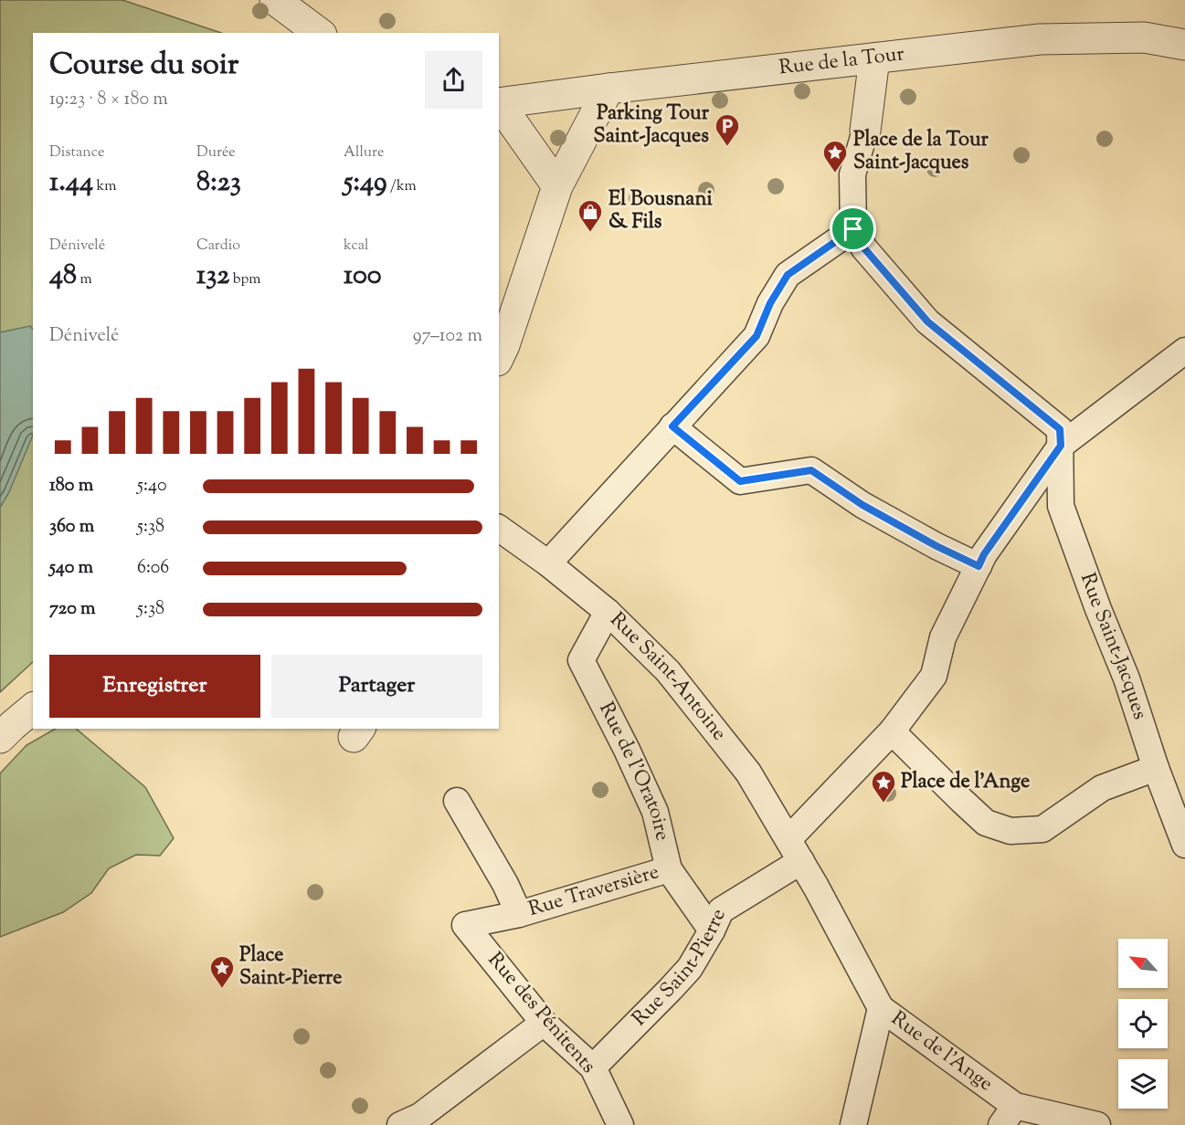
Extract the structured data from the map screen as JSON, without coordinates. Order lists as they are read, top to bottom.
{
  "streets": {
    "street": [
      "Rue de la Tour",
      "Rue Saint-Jacques",
      "Rue Saint-Antoine",
      "Rue de l'Oratoire",
      "Rue Traversière",
      "Rue Saint-Pierre",
      "Rue des Pénitents",
      "Rue de l'Ange"
    ]
  },
  "crossings": [
    ["Rue Saint-Jacques", "Rue Saint-Pierre"],
    ["Rue Saint-Antoine", "Rue de l'Oratoire"],
    ["Rue Saint-Antoine", "Rue Saint-Pierre"],
    ["Rue Saint-Antoine", "Rue de l'Ange"],
    ["Rue de l'Oratoire", "Rue Traversière"],
    ["Rue de l'Oratoire", "Rue Saint-Pierre"],
    ["Rue Traversière", "Rue des Pénitents"],
    ["Rue Saint-Pierre", "Rue des Pénitents"],
    ["Rue Saint-Pierre", "Rue de l'Ange"]
  ],
  "places": {
    "parking": ["Parking Tour Saint-Jacques"],
    "place": ["Place de la Tour Saint-Jacques", "Place de l'Ange", "Place Saint-Pierre"],
    "shop": ["El Bousnani & Fils"]
  },
  "north": "top left",
  "page": {
    "heading": ["Course du soir", "19:23 · 8 × 180 m"],
    "stats": [
      ["Distance", "1.44 km"],
      ["Durée", "8:23"],
      ["Allure", "5:49 /km"],
      ["Dénivelé", "48 m"],
      ["Cardio", "132 bpm"],
      ["kcal", "100"]
    ],
    "chart": ["Dénivelé", "97–102 m"],
    "list": [
      {
        "name": "180 m",
        "note": "5:40"
      },
      {
        "name": "360 m",
        "note": "5:38"
      },
      {
        "name": "540 m",
        "note": "6:06"
      },
      {
        "name": "720 m",
        "note": "5:38"
      }
    ],
    "buttons": ["Enregistrer", "Partager"]
  }
}
